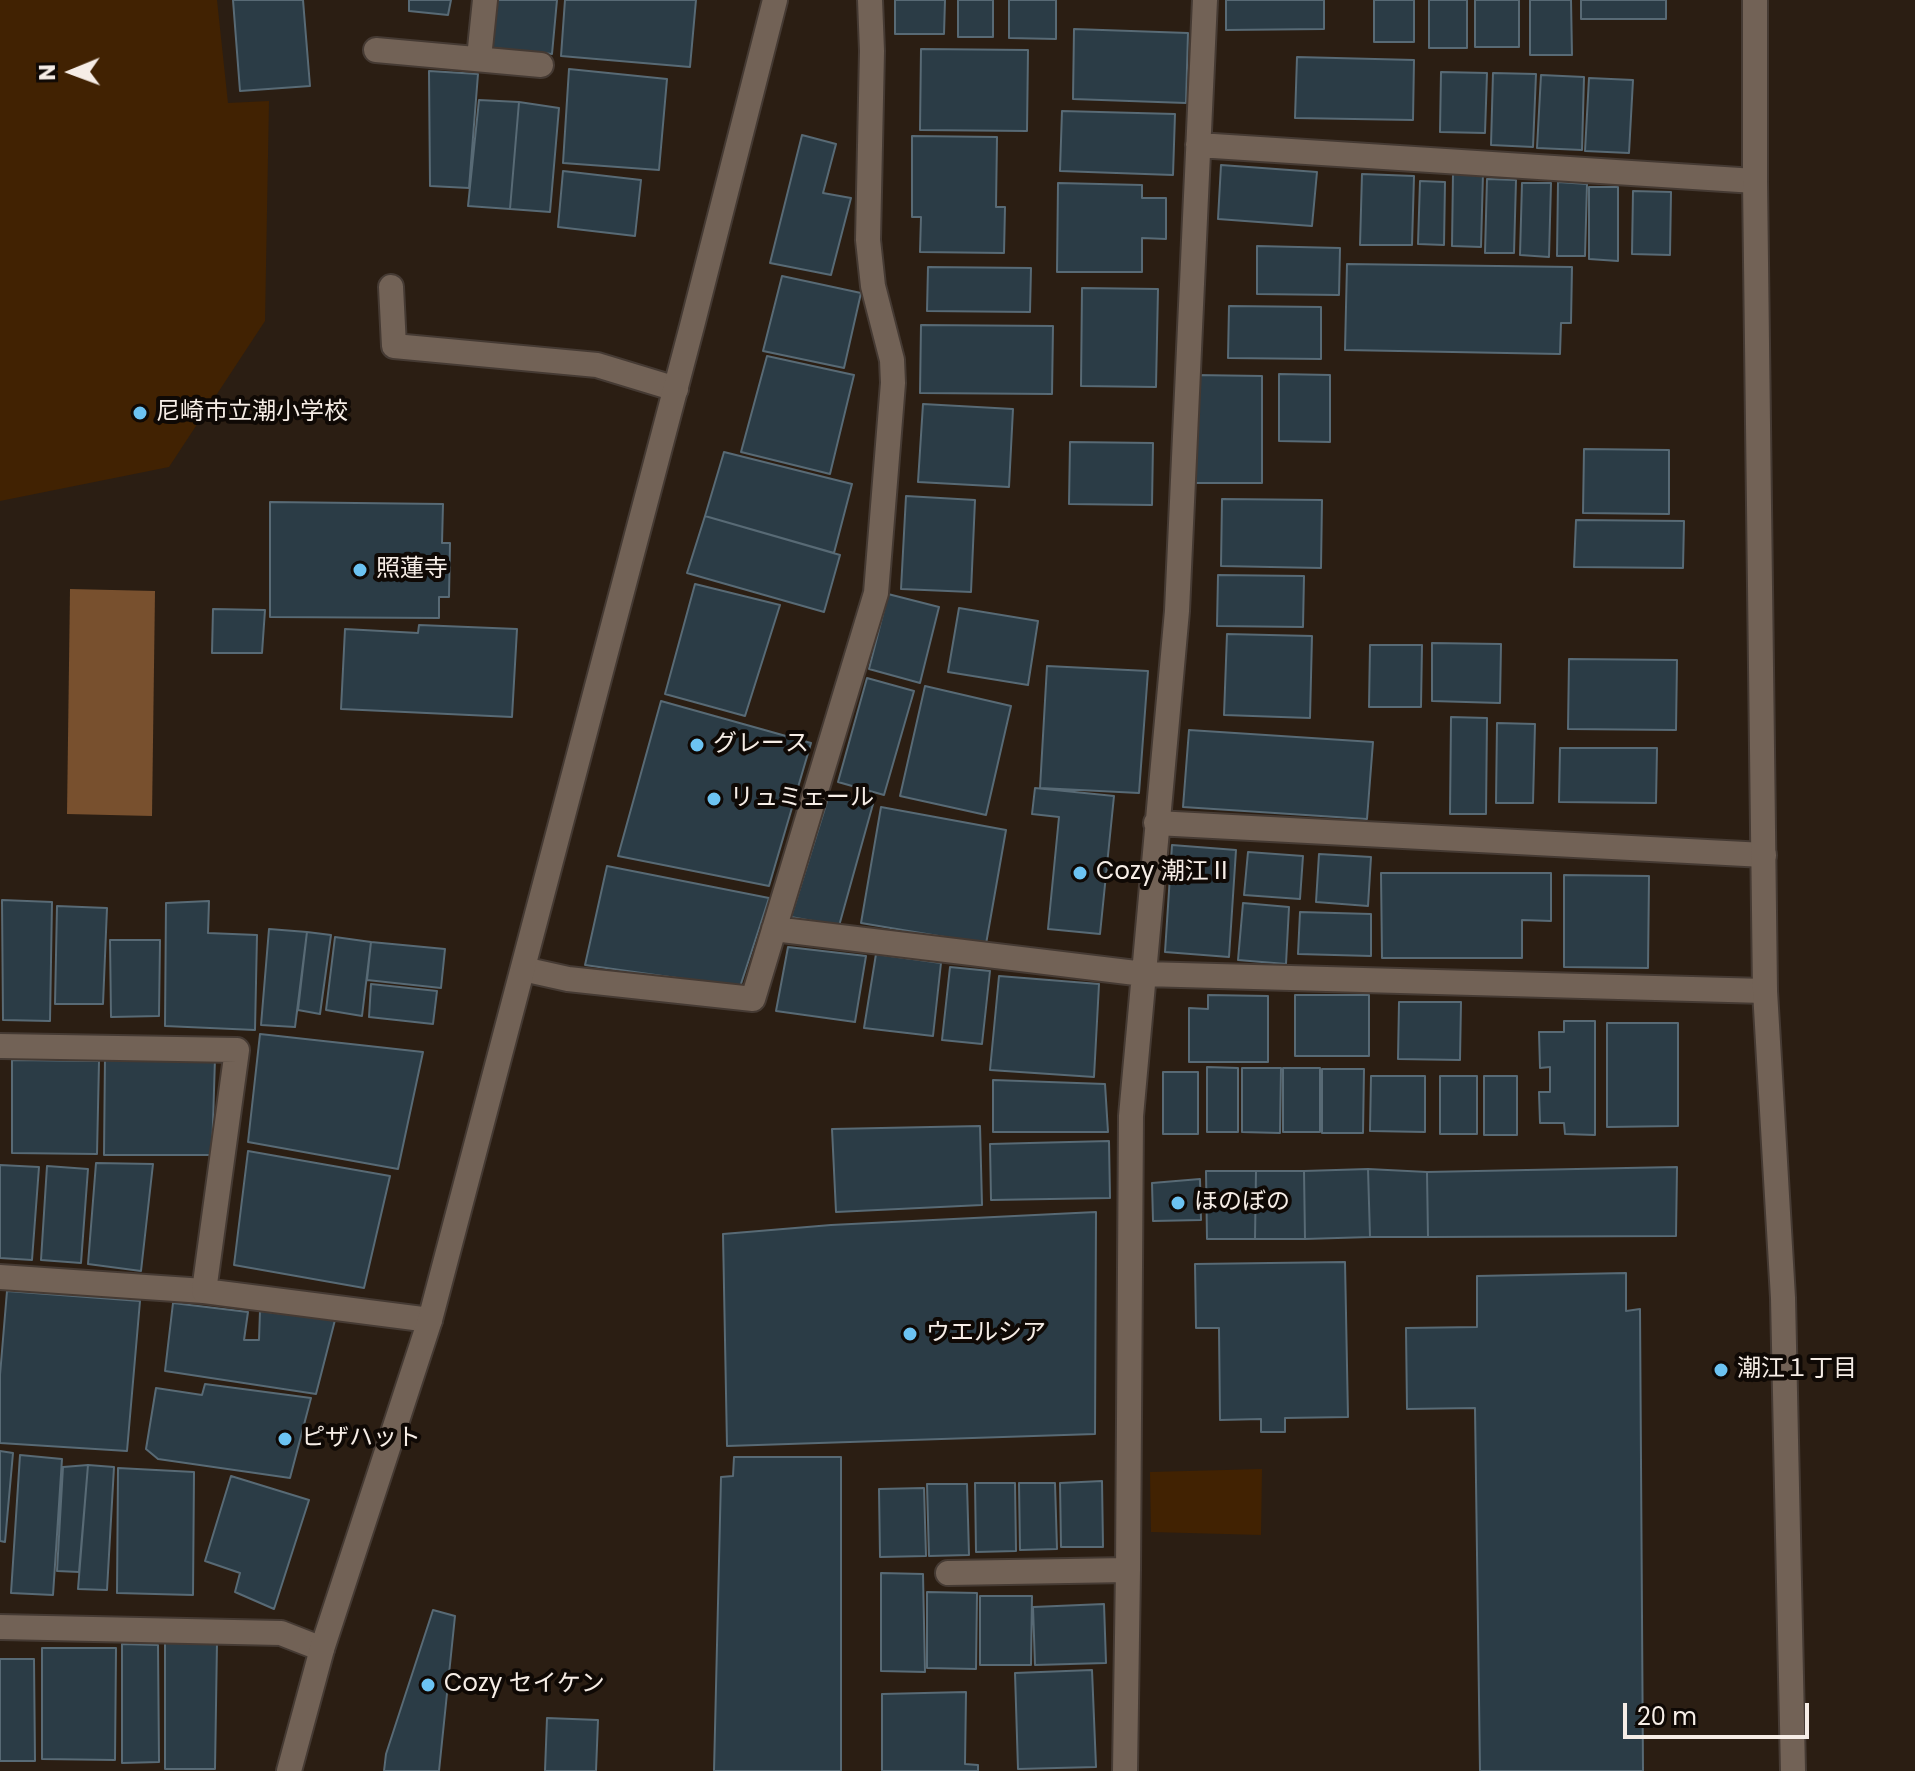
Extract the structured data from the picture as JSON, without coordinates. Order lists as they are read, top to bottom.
{
  "places": [
    "尼崎市立潮小学校",
    "照蓮寺",
    "グレース",
    "リュミェール",
    "Cozy 潮江Ⅱ",
    "ほのぼの",
    "ウエルシア",
    "潮江１丁目",
    "ピザハット",
    "Cozy セイケン"
  ],
  "scale_bar": "20 m",
  "north": "left"
}
